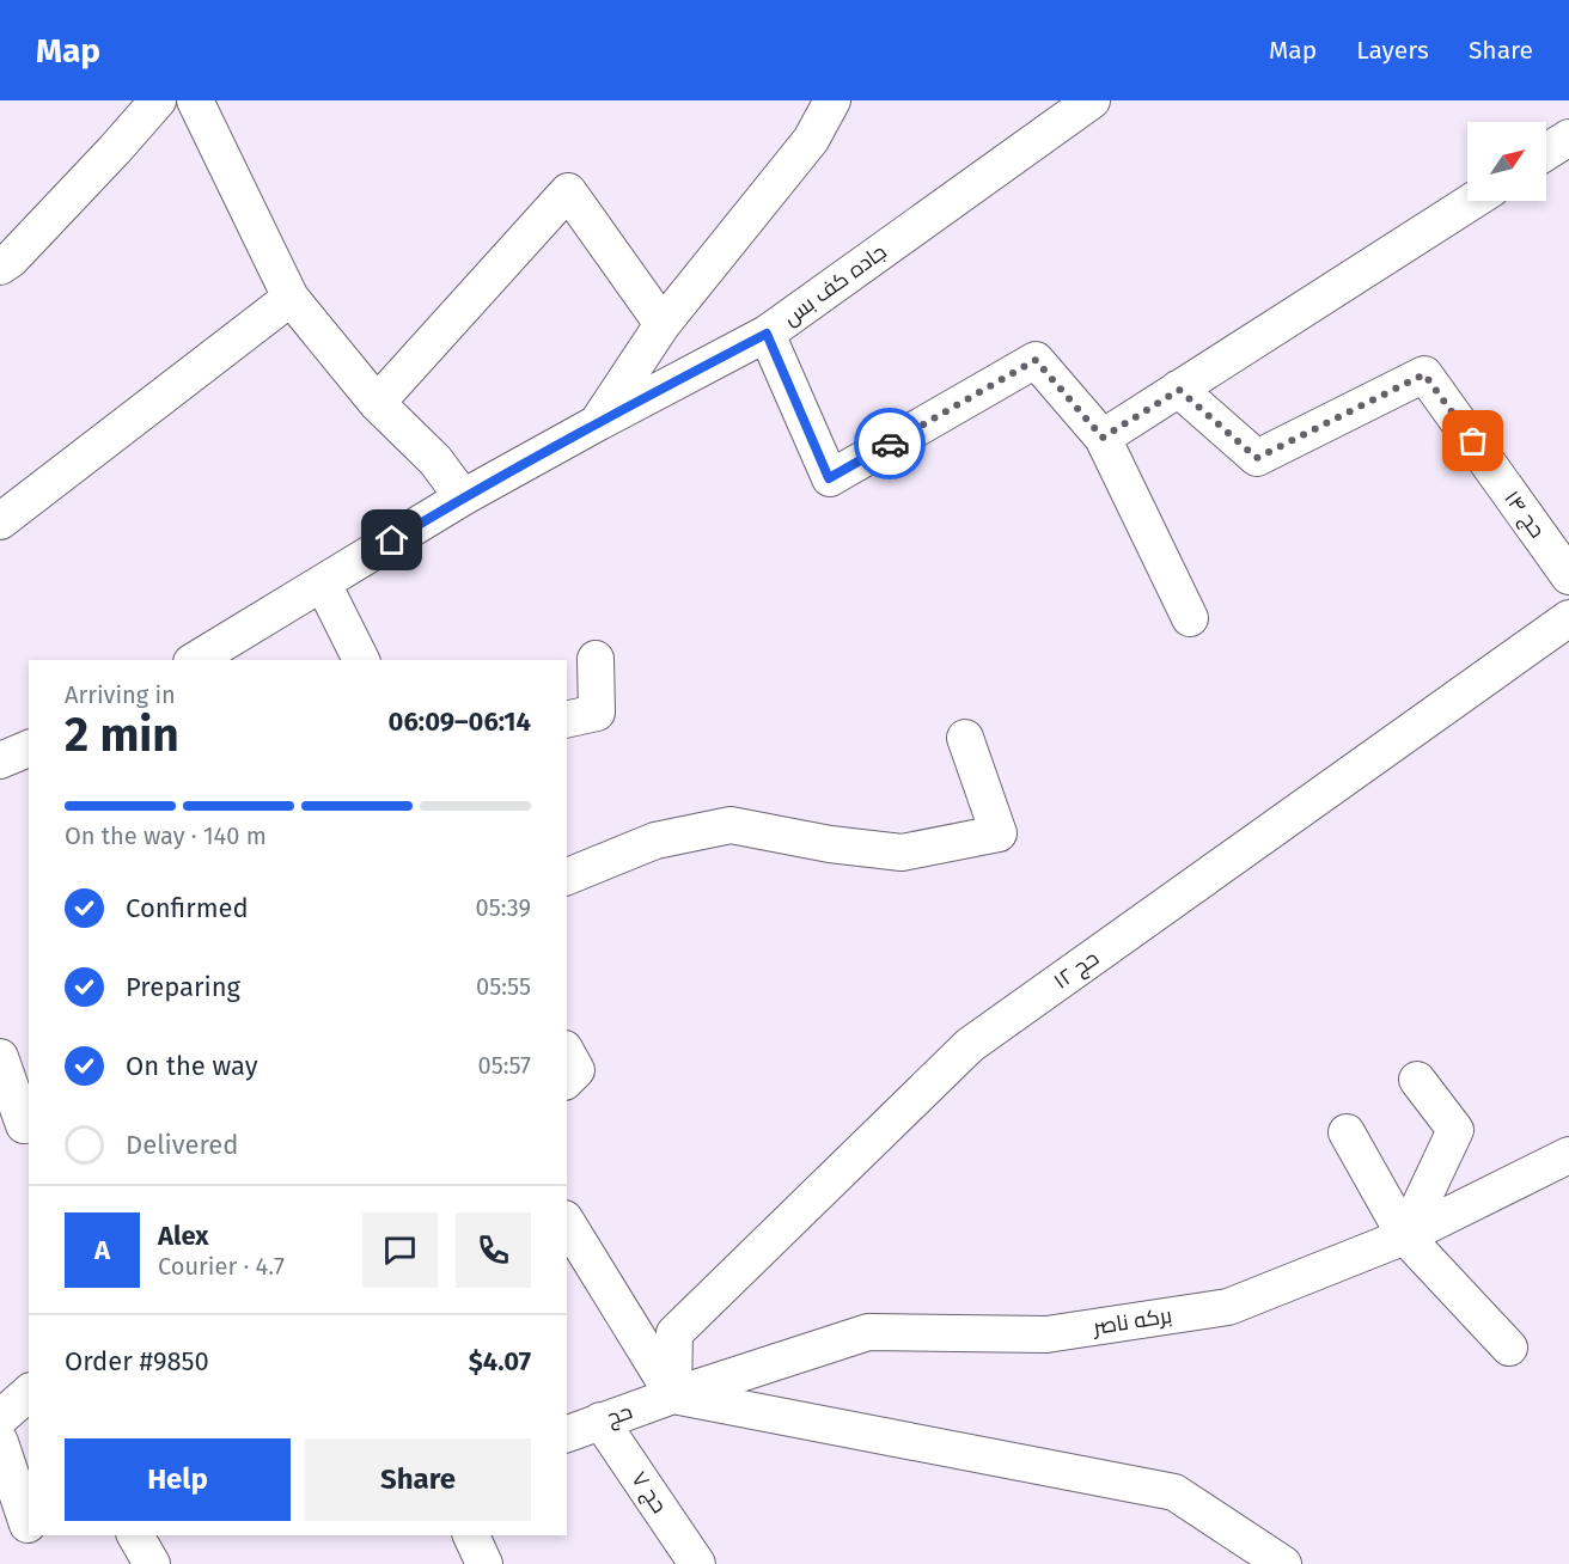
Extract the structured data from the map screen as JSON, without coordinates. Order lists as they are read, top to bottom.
{
  "streets": {
    "street": [
      "جاده کف بس",
      "حج ۱۴",
      "حج ۱۲",
      "برکه ناصر",
      "حج",
      "حج ۷"
    ]
  },
  "crossings": [
    ["حج ۱۲", "برکه ناصر"],
    ["حج ۱۲", "حج"],
    ["برکه ناصر", "حج"],
    ["حج", "حج ۷"]
  ],
  "north": "top right",
  "page": {
    "header": "Map",
    "nav": ["Map", "Layers", "Share"],
    "heading": ["2 min", "Arriving in", "06:09–06:14"],
    "panel": [
      "Alex",
      "Courier · 4.7",
      "Order #9850",
      "$4.07"
    ],
    "bar": "On the way · 140 m",
    "list": [
      ["Confirmed", "05:39"],
      ["Preparing", "05:55"],
      ["On the way", "05:57"],
      "Delivered"
    ],
    "round": "A",
    "buttons": ["Help", "Share"]
  }
}
